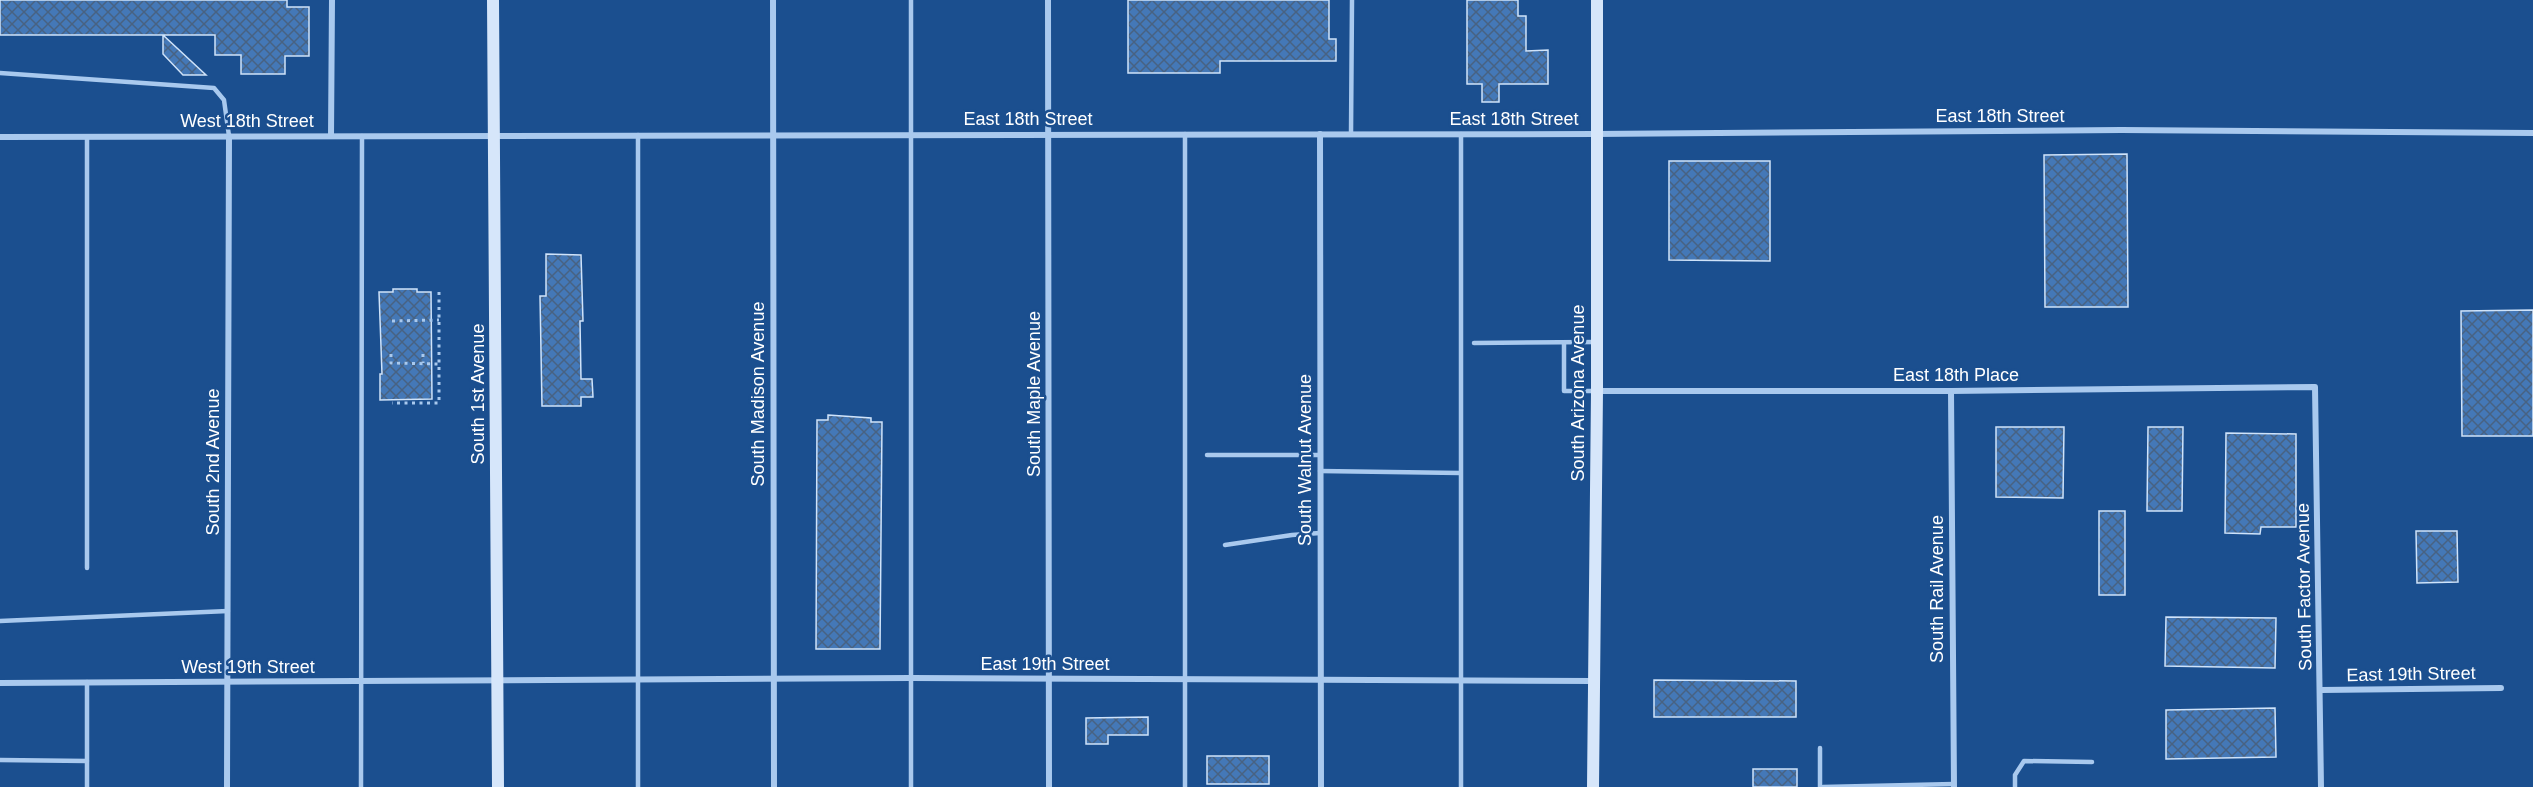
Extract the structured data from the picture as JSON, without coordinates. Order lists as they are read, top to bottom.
{
  "streets": {
    "street": [
      "East 18th Street",
      "West 18th Street",
      "East 18th Place",
      "South Arizona Avenue",
      "South 1st Avenue",
      "South Madison Avenue",
      "South Maple Avenue",
      "South Walnut Avenue",
      "South 2nd Avenue",
      "South Factor Avenue",
      "South Rail Avenue",
      "East 19th Street",
      "West 19th Street"
    ]
  },
  "crossings": [
    ["East 18th Street", "West 18th Street"],
    ["East 18th Street", "South Arizona Avenue"],
    ["East 18th Street", "South 1st Avenue"],
    ["East 18th Street", "South Madison Avenue"],
    ["East 18th Street", "South Maple Avenue"],
    ["East 18th Street", "South Walnut Avenue"],
    ["West 18th Street", "South 1st Avenue"],
    ["West 18th Street", "South 2nd Avenue"],
    ["East 18th Place", "South Arizona Avenue"],
    ["East 18th Place", "South Factor Avenue"],
    ["East 18th Place", "South Rail Avenue"],
    ["South Arizona Avenue", "East 19th Street"],
    ["South 1st Avenue", "East 19th Street"],
    ["South 1st Avenue", "West 19th Street"],
    ["South Madison Avenue", "East 19th Street"],
    ["South Maple Avenue", "East 19th Street"],
    ["South Walnut Avenue", "East 19th Street"],
    ["South 2nd Avenue", "West 19th Street"],
    ["South Factor Avenue", "East 19th Street"],
    ["East 19th Street", "West 19th Street"]
  ]
}
